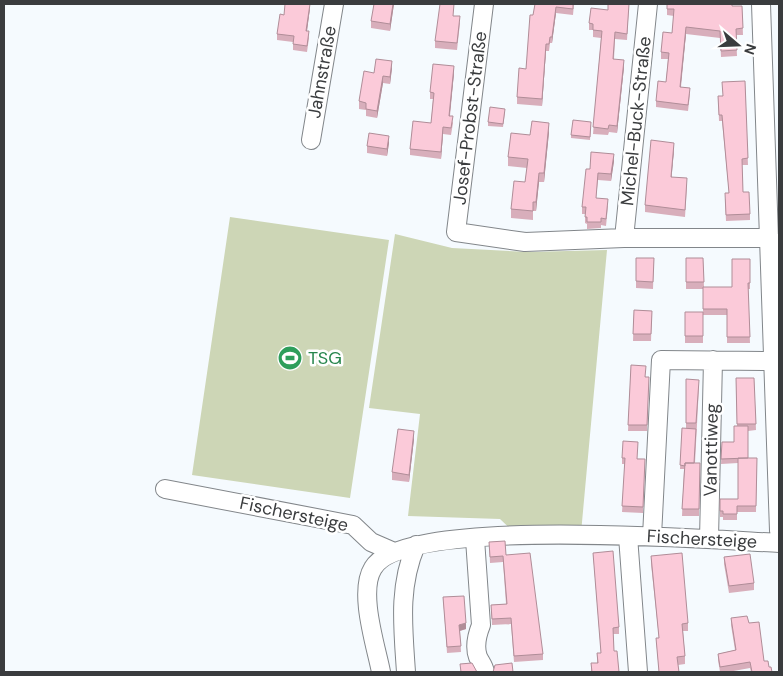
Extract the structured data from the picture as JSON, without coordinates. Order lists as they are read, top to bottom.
{
  "streets": {
    "street": [
      "Jahnstraße",
      "Josef-Probst-Straße",
      "Michel-Buck-Straße",
      "Vanottiweg",
      "Fischersteige"
    ]
  },
  "crossings": [
    ["Josef-Probst-Straße", "Michel-Buck-Straße"],
    ["Vanottiweg", "Fischersteige"]
  ],
  "places": {
    "sports": ["TSG"]
  },
  "north": "right"
}
